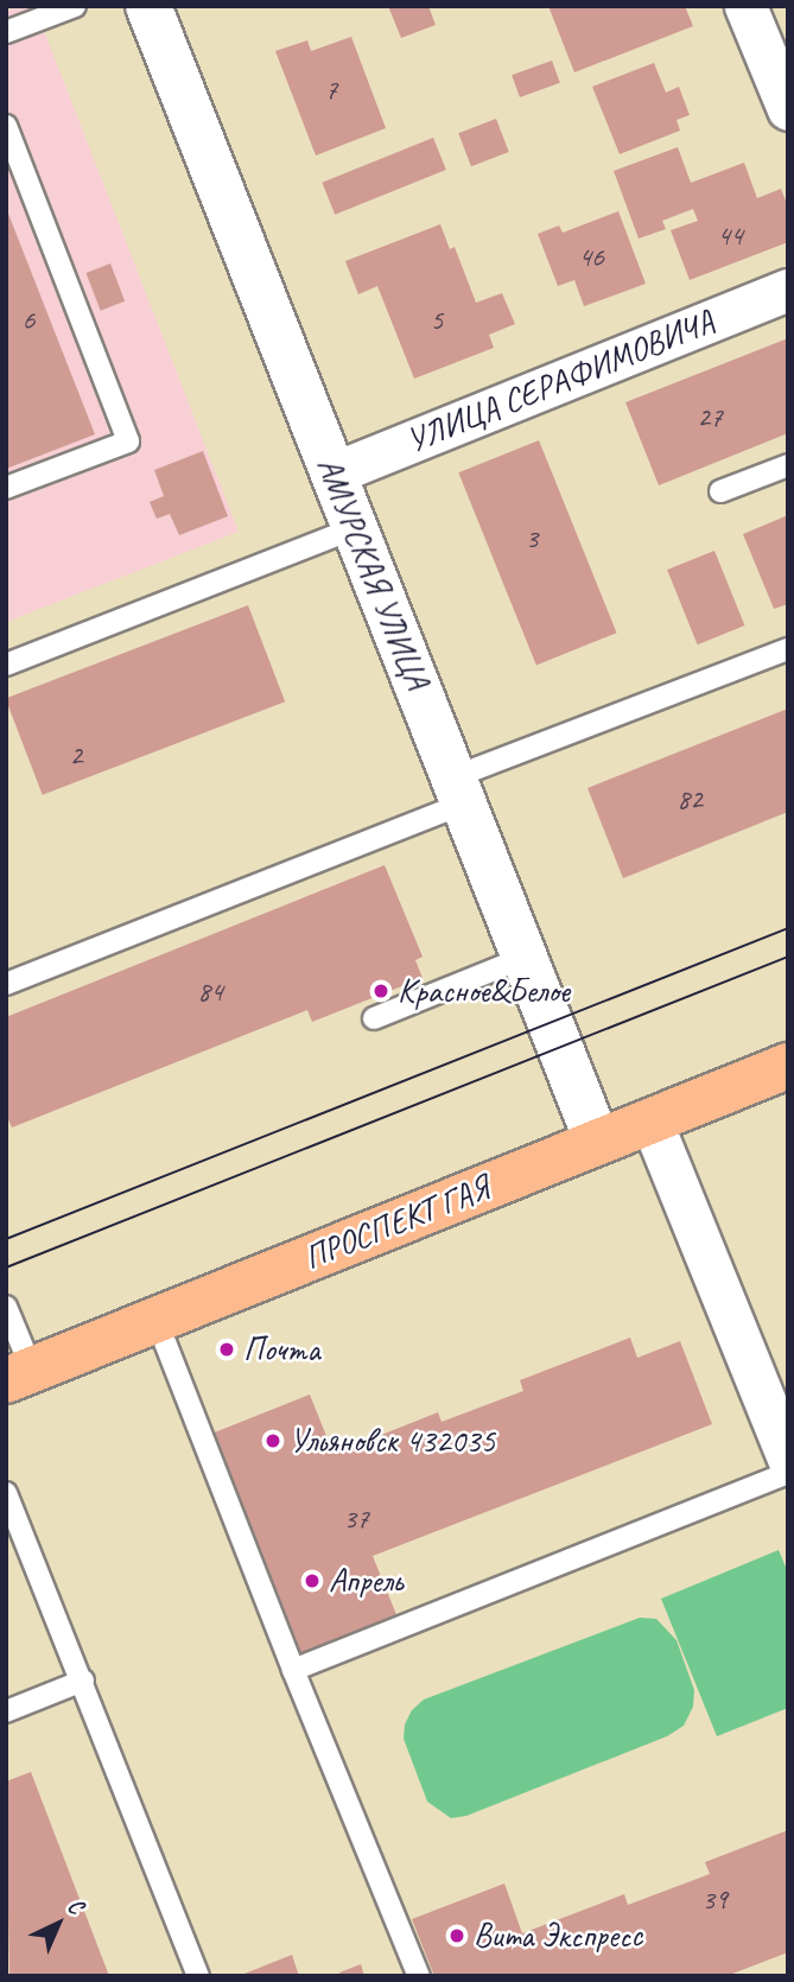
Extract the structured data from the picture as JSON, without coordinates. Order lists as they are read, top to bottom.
{
  "streets": {
    "main road": ["ПРОСПЕКТ ГАЯ"],
    "street": ["УЛИЦА СЕРАФИМОВИЧА", "АМУРСКАЯ УЛИЦА"]
  },
  "crossings": [
    ["УЛИЦА СЕРАФИМОВИЧА", "АМУРСКАЯ УЛИЦА"],
    ["АМУРСКАЯ УЛИЦА", "ПРОСПЕКТ ГАЯ"]
  ],
  "places": [
    "Красное&Белое",
    "Почта",
    "Ульяновск 432035",
    "Апрель",
    "Вита Экспресс"
  ],
  "house_numbers": [
    "7",
    "44",
    "46",
    "6",
    "5",
    "27",
    "3",
    "2",
    "82",
    "84",
    "37",
    "39"
  ],
  "north": "top right"
}
